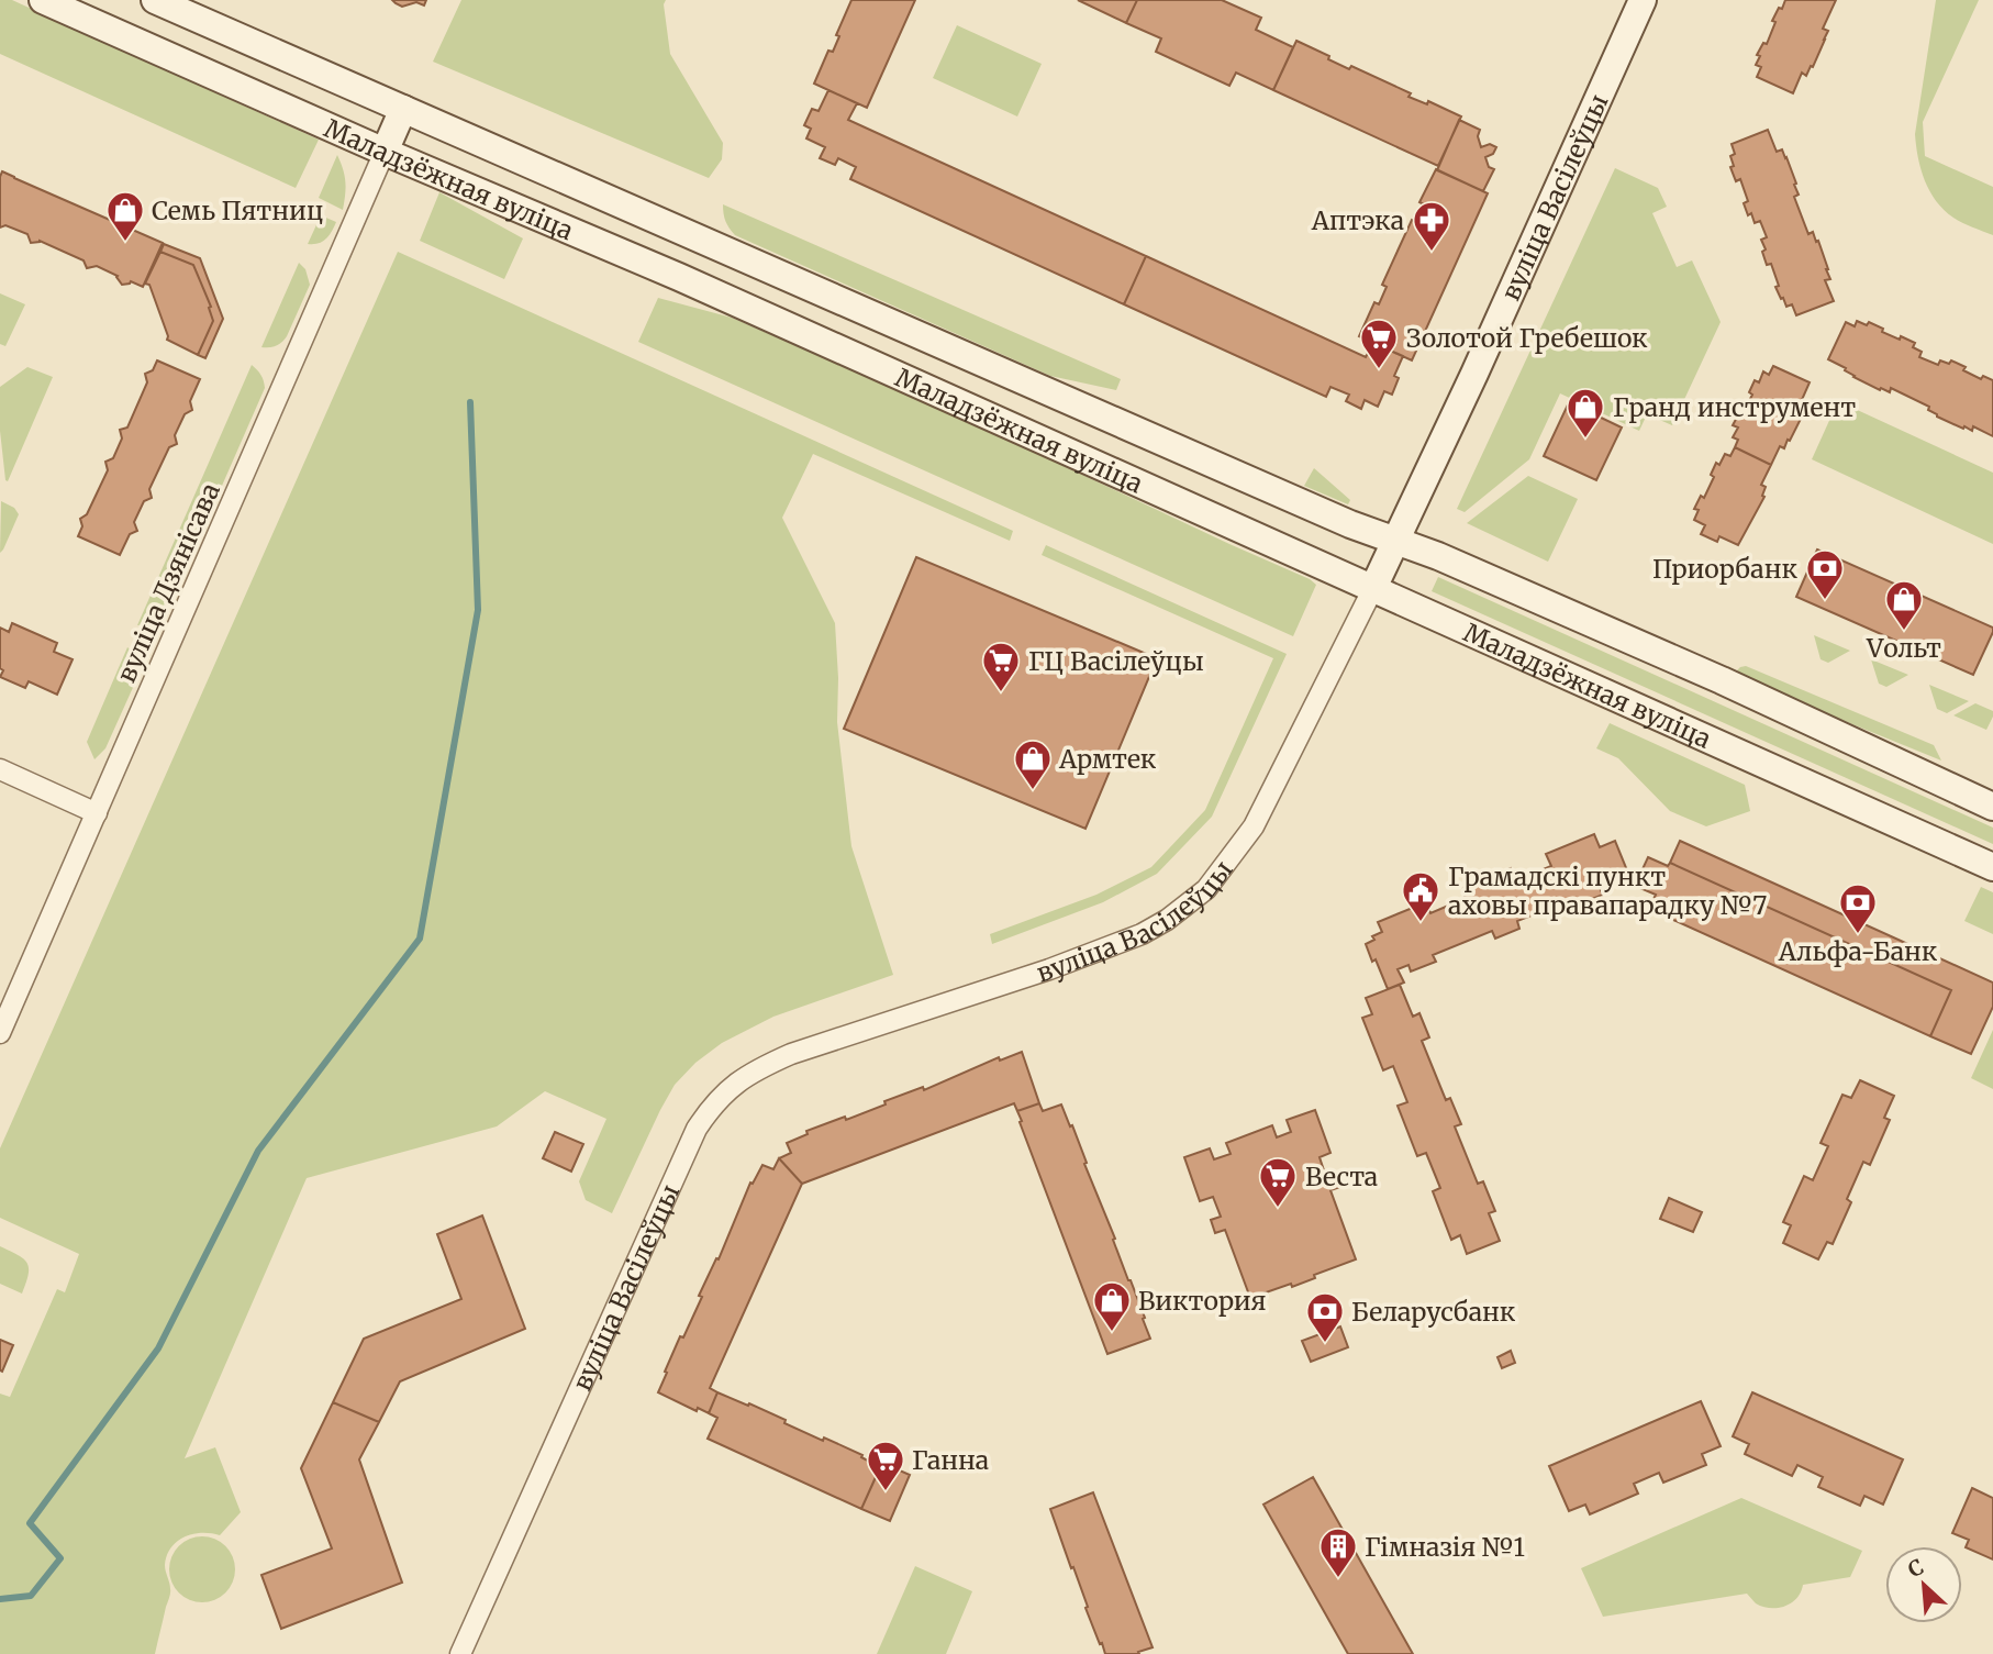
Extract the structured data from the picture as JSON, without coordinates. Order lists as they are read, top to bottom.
{
  "streets": {
    "main road": ["Маладзёжная вуліца", "вуліца Васілеўцы"],
    "street": ["вуліца Дзянісава"]
  },
  "crossings": [
    ["Маладзёжная вуліца", "вуліца Васілеўцы"],
    ["Маладзёжная вуліца", "вуліца Дзянісава"]
  ],
  "places": {
    "shop": [
      "Семь Пятниц",
      "Гранд инструмент",
      "Vольт",
      "Армтек",
      "Виктория"
    ],
    "pharmacy": ["Аптэка"],
    "supermarket": [
      "Золотой Гребешок",
      "ГЦ Васілеўцы",
      "Веста",
      "Ганна"
    ],
    "bank": ["Приорбанк", "Альфа-Банк", "Беларусбанк"],
    "public building": ["Грамадскі пункт аховы правапарадку №7"],
    "building": ["Гімназія №1"]
  },
  "north": "top left"
}
